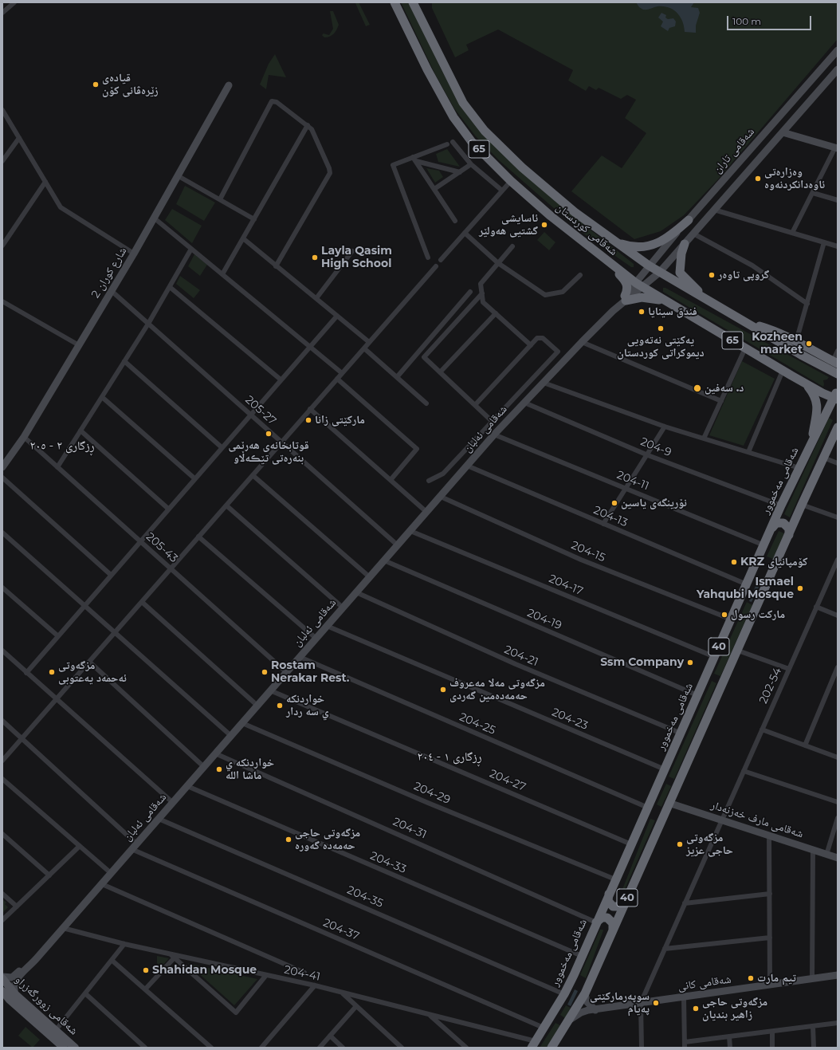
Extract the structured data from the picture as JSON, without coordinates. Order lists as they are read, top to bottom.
{
  "streets": {
    "highway": [
      "65",
      "شەقامی کوردستان",
      "شەقامی مەخموور",
      "40"
    ],
    "main road": ["شەقامی زوورگەزراو"],
    "street": [
      "شەقامی تاران",
      "شارع كوران 2",
      "205-27",
      "شەقامی ئەلبان",
      "204-9",
      "204-11",
      "204-13",
      "205-43",
      "204-15",
      "204-17",
      "204-19",
      "204-21",
      "202-54",
      "204-23",
      "204-25",
      "204-27",
      "204-29",
      "شەقامی مارف خەزنەدار",
      "204-31",
      "204-33",
      "204-35",
      "204-37",
      "204-41",
      "شەقامی کانی"
    ]
  },
  "crossings": [
    ["شەقامی تاران", "شەقامی کوردستان"],
    ["شەقامی تاران", "شەقامی ئەلبان"],
    ["شەقامی کوردستان", "شەقامی ئەلبان"],
    ["شەقامی کوردستان", "شەقامی مەخموور"],
    ["شارع كوران 2", "205-27"],
    ["شارع كوران 2", "205-43"],
    ["205-27", "شەقامی ئەلبان"],
    ["شەقامی ئەلبان", "204-9"],
    ["شەقامی ئەلبان", "204-11"],
    ["شەقامی ئەلبان", "204-13"],
    ["شەقامی ئەلبان", "205-43"],
    ["شەقامی ئەلبان", "204-15"],
    ["شەقامی ئەلبان", "204-17"],
    ["شەقامی ئەلبان", "204-19"],
    ["شەقامی ئەلبان", "204-21"],
    ["شەقامی ئەلبان", "204-23"],
    ["شەقامی ئەلبان", "204-25"],
    ["شەقامی ئەلبان", "204-27"],
    ["شەقامی ئەلبان", "204-29"],
    ["شەقامی ئەلبان", "204-31"],
    ["شەقامی ئەلبان", "204-33"],
    ["شەقامی ئەلبان", "204-35"],
    ["شەقامی ئەلبان", "204-37"],
    ["شەقامی ئەلبان", "204-41"],
    ["شەقامی ئەلبان", "شەقامی زوورگەزراو"],
    ["204-9", "شەقامی مەخموور"],
    ["204-11", "شەقامی مەخموور"],
    ["شەقامی مەخموور", "204-13"],
    ["شەقامی مەخموور", "204-15"],
    ["شەقامی مەخموور", "204-17"],
    ["شەقامی مەخموور", "204-19"],
    ["شەقامی مەخموور", "204-21"],
    ["شەقامی مەخموور", "204-23"],
    ["شەقامی مەخموور", "204-25"],
    ["شەقامی مەخموور", "204-27"],
    ["شەقامی مەخموور", "204-29"],
    ["شەقامی مەخموور", "204-31"],
    ["شەقامی مەخموور", "204-33"],
    ["شەقامی مەخموور", "204-35"],
    ["شەقامی مەخموور", "204-37"],
    ["شەقامی مەخموور", "204-41"],
    ["40", "شەقامی مارف خەزنەدار"],
    ["40", "شەقامی کانی"],
    ["202-54", "شەقامی مارف خەزنەدار"],
    ["202-54", "شەقامی کانی"]
  ],
  "districts": ["ڕزگاری ٢ - ٢٠٥", "ڕزگاری ١ - ٢٠٤"],
  "places": [
    "قیادەی زێرەڤانی کۆن",
    "وەزارەتی ئاوەدانکردنەوە",
    "ئاسایشی گشتیی هەولێر",
    "Layla Qasim High School",
    "گروپی تاوەر",
    "فندق سينايا",
    "یه‌كێتی نه‌ته‌ویی دیموكراتی كوردستان",
    "Kozheen market",
    "د. سەفین",
    "مارکێتی زانا",
    "قوتابخانەی هەرێمی بنەرەتی تێڪەڵاو",
    "نۆرینگەی یاسین",
    "KRZ كۆمپانیای",
    "Ismael Yahqubi Mosque",
    "مارکت رسول",
    "Ssm Company",
    "مزگەوتی ئەحمەد یەعتوبی",
    "Rostam Nerakar Rest.",
    "مزگەوتی مەلا مەعروف حەمەدەمین گەردی",
    "خواردنكه ي سه ردار",
    "خواردنكه ي ماشا الله",
    "مزگه‌وتی حاجی حه‌مه‌ده‌ گه‌وره",
    "مزگەوتی حاجی عزیز",
    "Shahidan Mosque",
    "تيم مارت",
    "سوپەرماركێتی پەیام",
    "مزگەوتی حاجی زاهیر بندیان"
  ],
  "scale_bar": "100 m"
}
